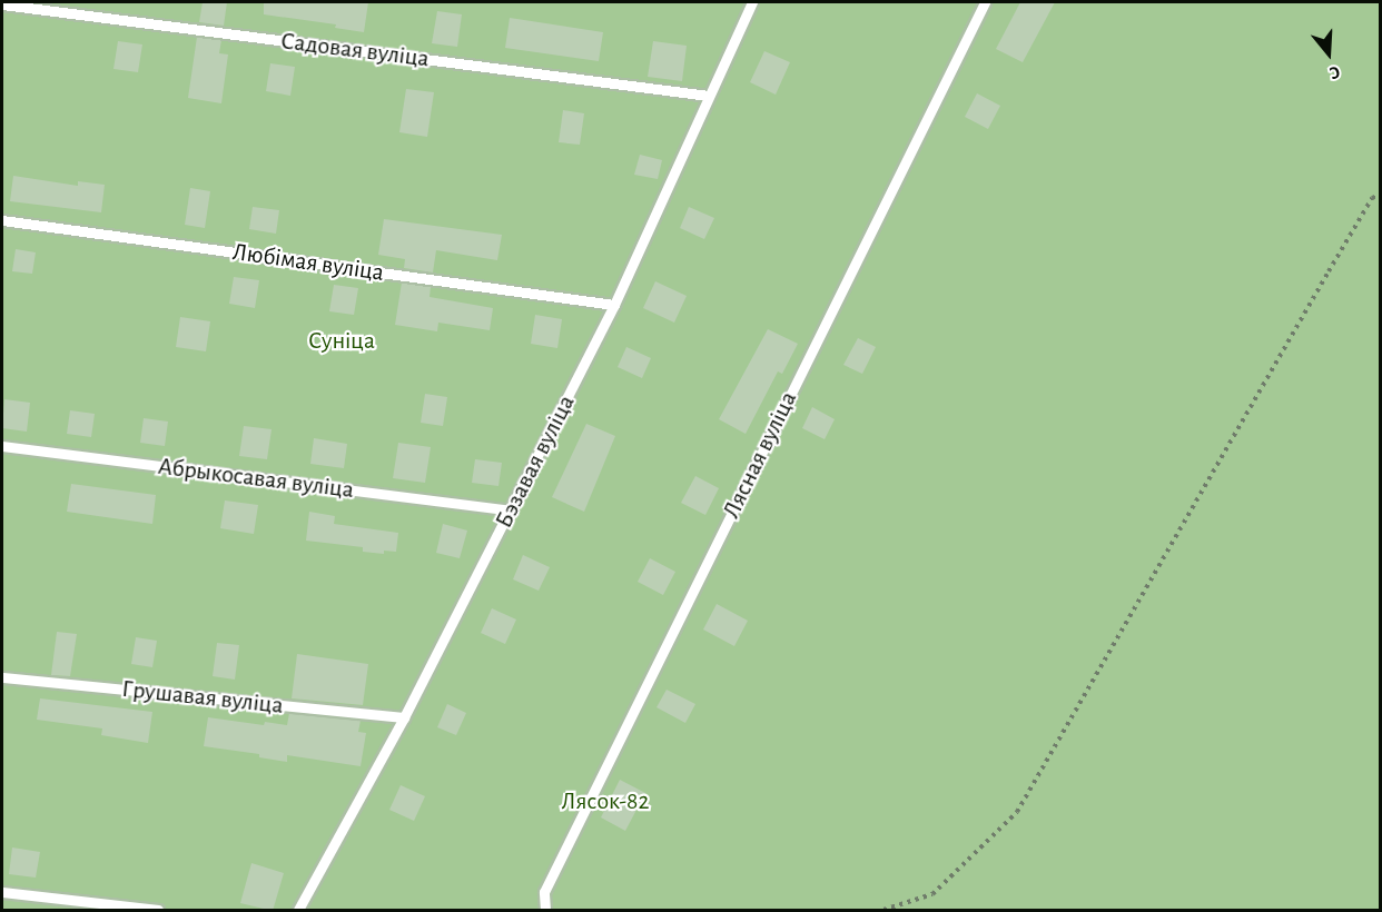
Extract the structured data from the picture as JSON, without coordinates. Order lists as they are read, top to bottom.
{
  "streets": {
    "lane": [
      "Садовая вуліца",
      "Любімая вуліца",
      "Лясная вуліца",
      "Бэзавая вуліца",
      "Абрыкосавая вуліца",
      "Грушавая вуліца"
    ]
  },
  "crossings": [
    ["Садовая вуліца", "Бэзавая вуліца"],
    ["Любімая вуліца", "Бэзавая вуліца"],
    ["Бэзавая вуліца", "Абрыкосавая вуліца"],
    ["Бэзавая вуліца", "Грушавая вуліца"]
  ],
  "parks": ["Суніца", "Лясок-82"],
  "north": "bottom"
}
